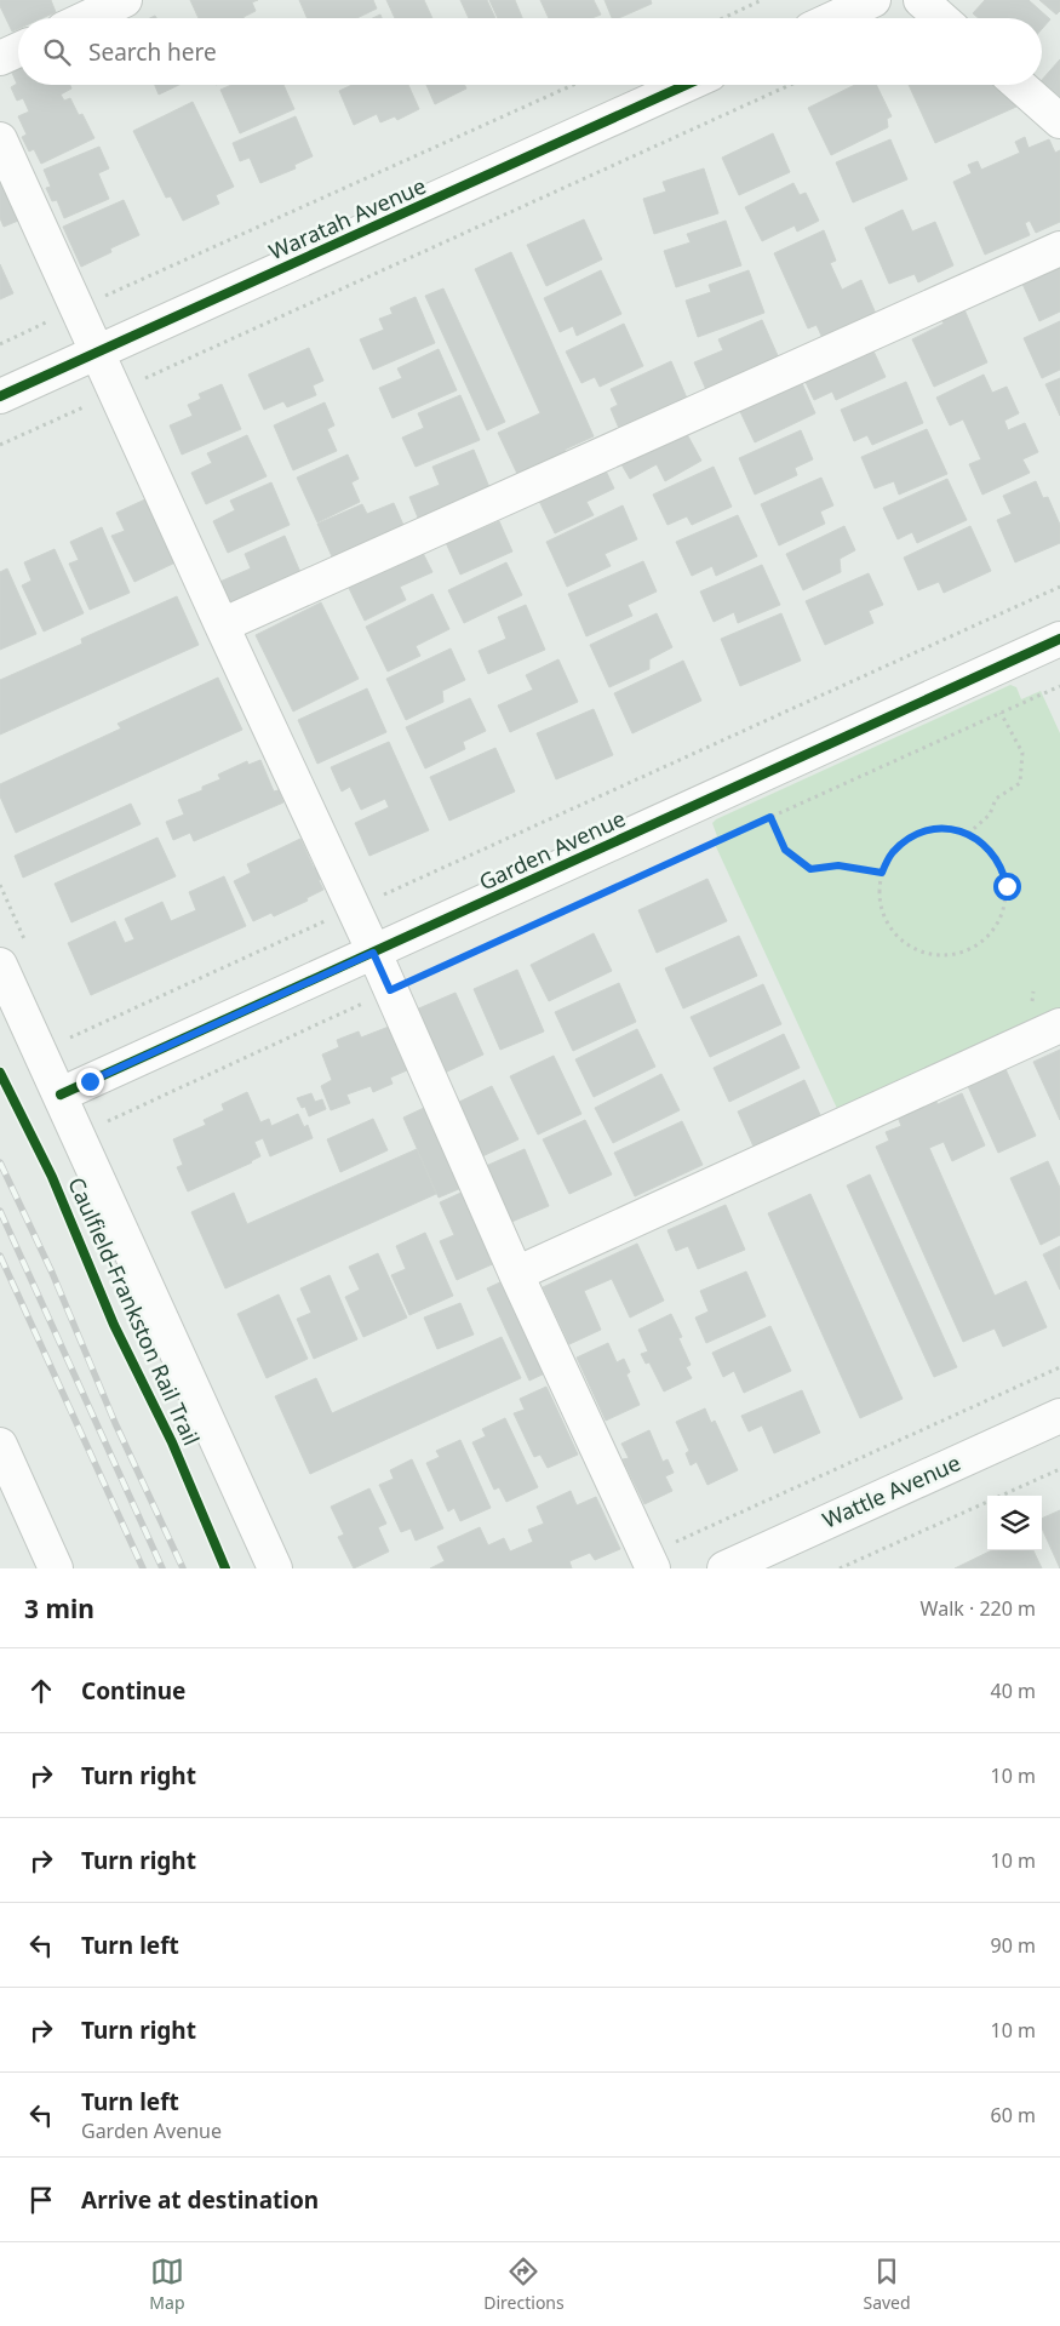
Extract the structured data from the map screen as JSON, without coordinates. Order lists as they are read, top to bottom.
{
  "streets": {
    "street": ["Waratah Avenue", "Garden Avenue", "Wattle Avenue"],
    "cycle path": ["Caulfield-Frankston Rail Trail"]
  },
  "page": {
    "search": "Search here",
    "heading": ["3 min", "Walk · 220 m"],
    "list": [
      ["Continue", "40 m"],
      ["Turn right", "10 m"],
      ["Turn right", "10 m"],
      ["Turn left", "90 m"],
      ["Turn right", "10 m"],
      ["Turn left", "Garden Avenue", "60 m"],
      "Arrive at destination"
    ],
    "nav": ["Map", "Directions", "Saved"]
  }
}
